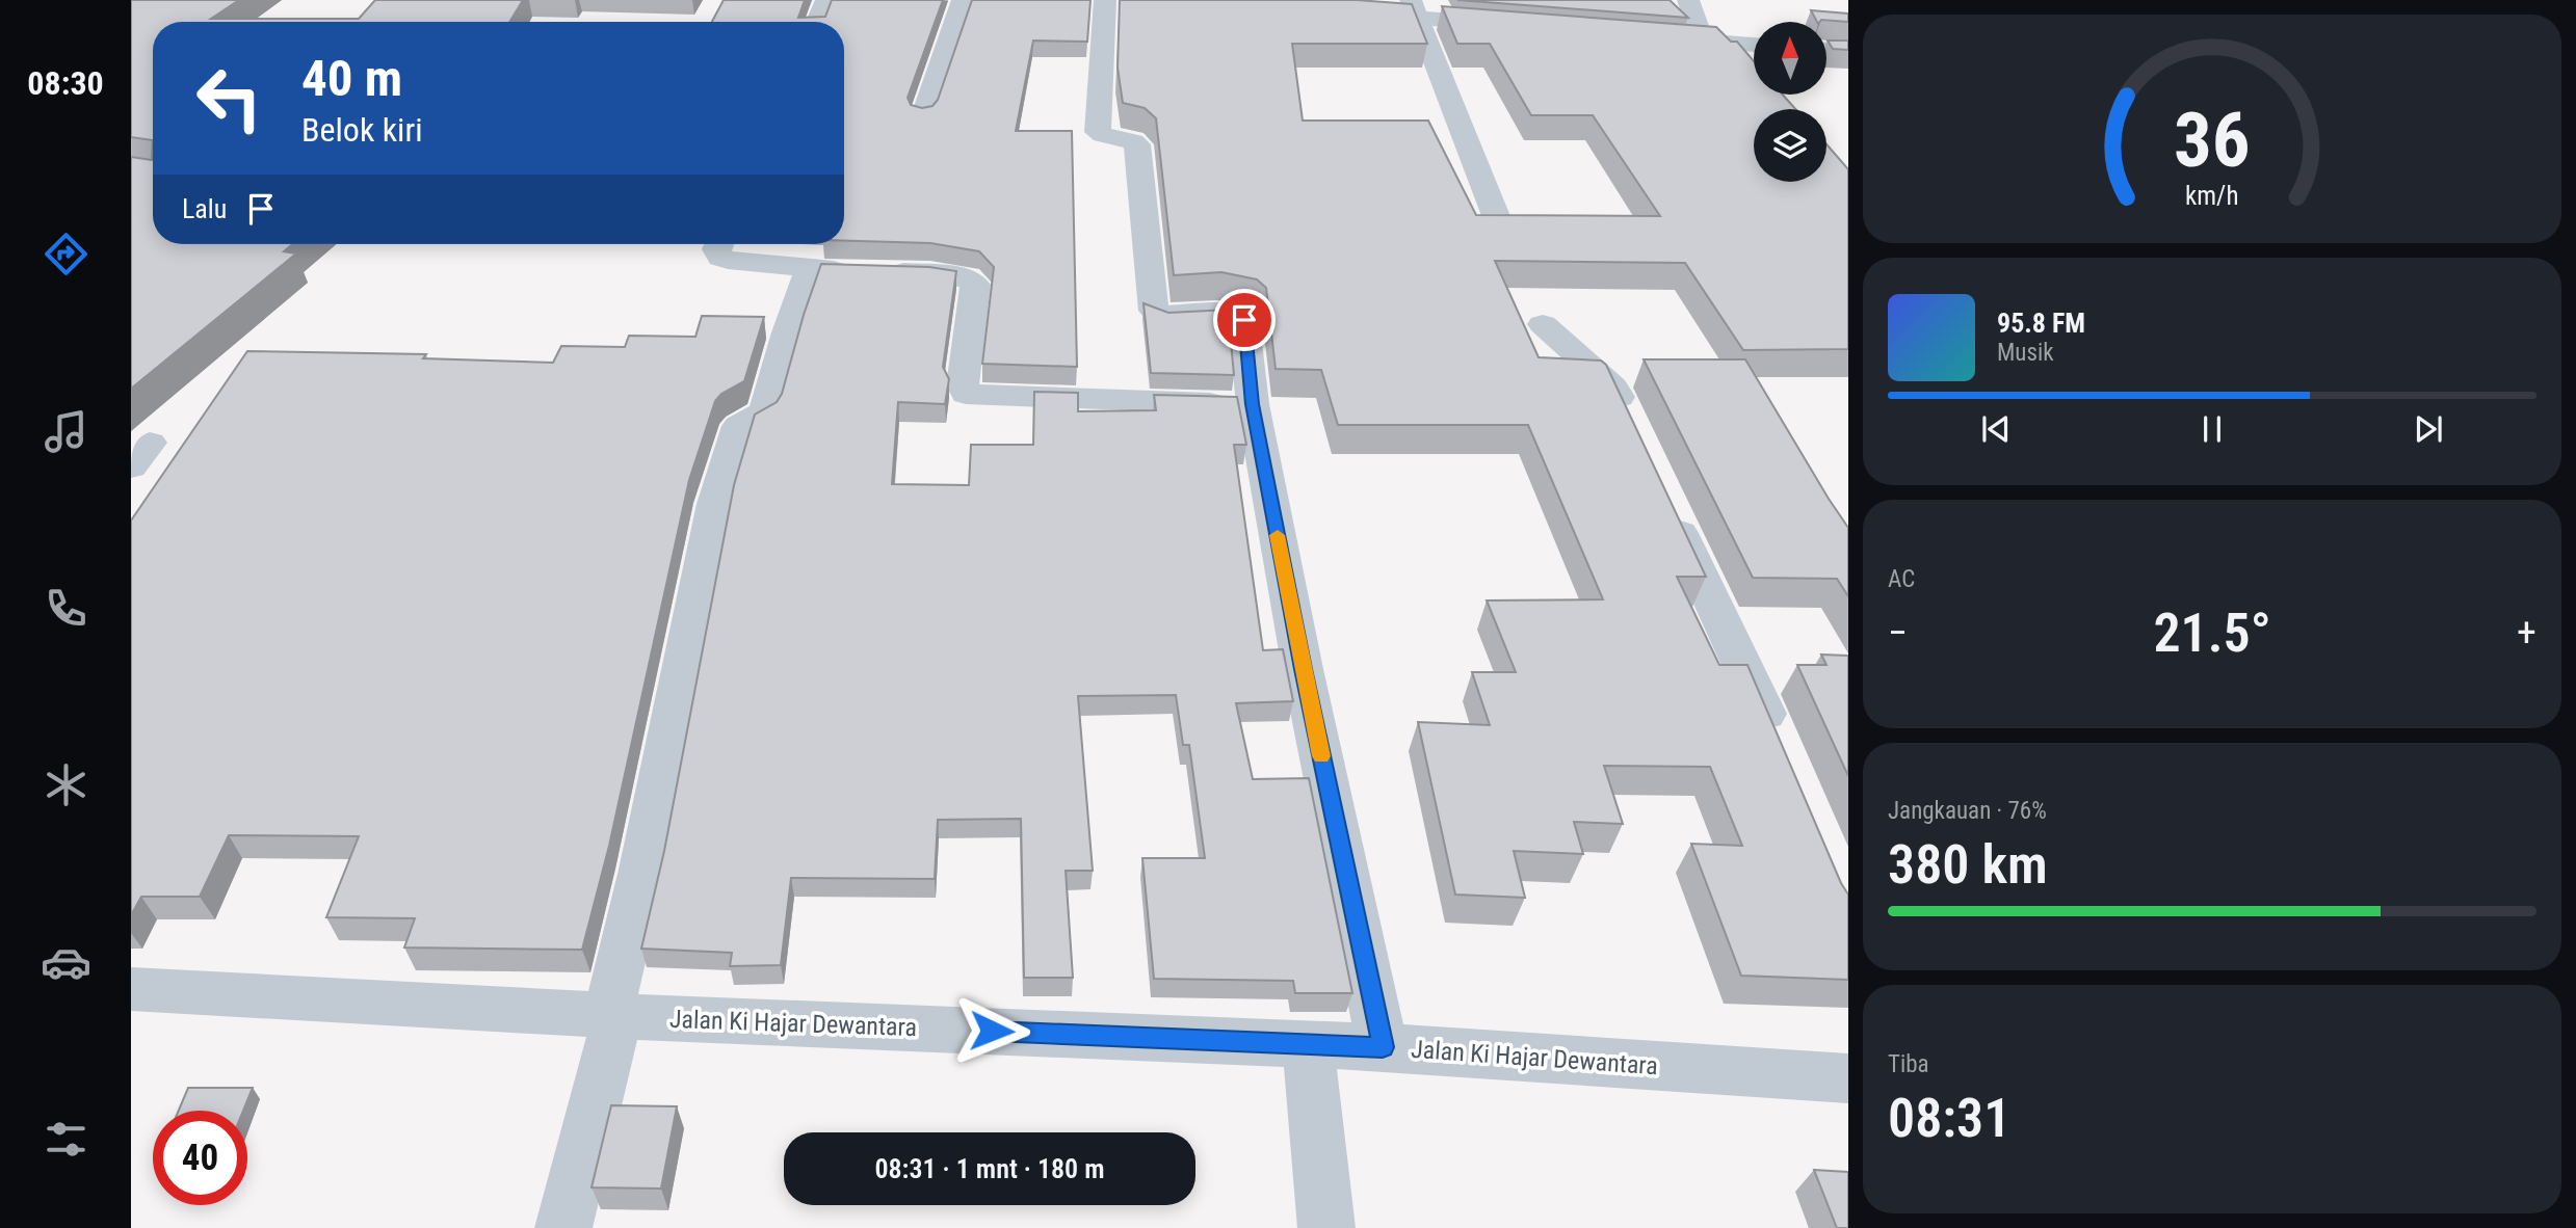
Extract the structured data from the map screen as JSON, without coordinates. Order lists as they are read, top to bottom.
{
  "streets": {
    "street": ["Jalan Ki Hajar Dewantara"]
  },
  "north": "top",
  "page": {
    "tabs": "08:30",
    "turn": ["40 m", "Belok kiri"],
    "then": "Lalu",
    "song": ["95.8 FM", "Musik"],
    "tile": [
      "AC",
      ["Jangkauan · 76%", "380 km"],
      ["Tiba", "08:31"]
    ],
    "heat": ["−", "21.5°", "+"],
    "limit": "40",
    "trip": "08:31 · 1 mnt · 180 m",
    "gauge": ["36", "km/h"]
  }
}
